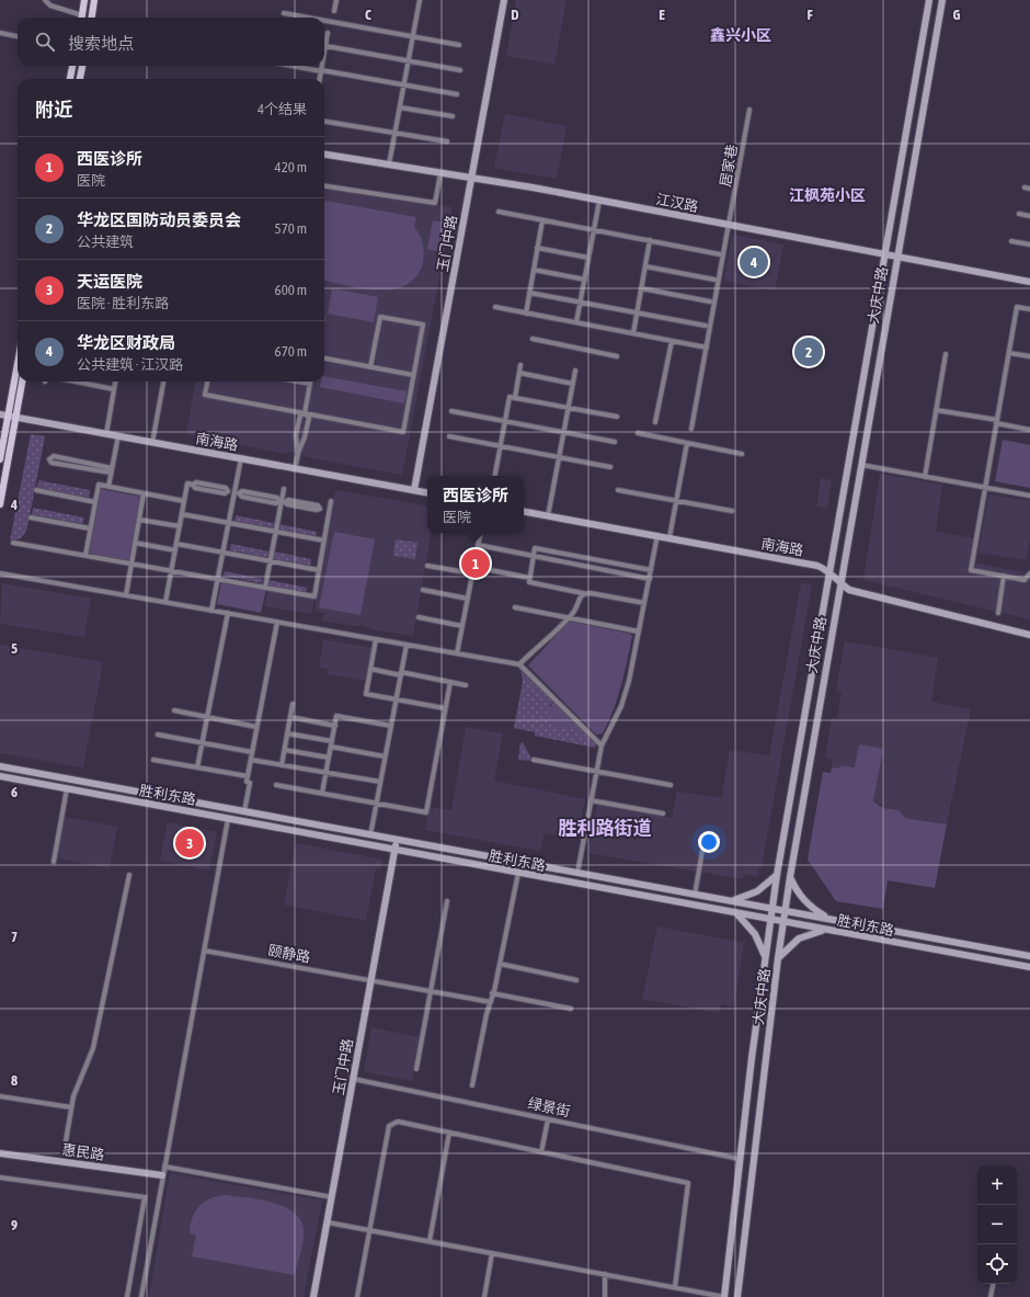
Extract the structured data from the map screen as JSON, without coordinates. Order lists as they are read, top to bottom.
{
  "streets": {
    "main road": [
      "江汉路",
      "玉门中路",
      "大庆中路",
      "南海路",
      "胜利东路",
      "惠民路"
    ],
    "street": ["居家巷", "颐静路", "绿景街"]
  },
  "crossings": [
    ["居家巷", "江汉路"],
    ["江汉路", "玉门中路"],
    ["江汉路", "大庆中路"],
    ["玉门中路", "南海路"],
    ["玉门中路", "胜利东路"],
    ["玉门中路", "颐静路"],
    ["玉门中路", "绿景街"],
    ["大庆中路", "南海路"],
    ["大庆中路", "胜利东路"],
    ["大庆中路", "绿景街"]
  ],
  "districts": ["鑫兴小区", "江枫苑小区", "胜利路街道"],
  "page": {
    "search": "搜索地点",
    "heading": ["附近", "4个结果"],
    "list": [
      {
        "mark": "1",
        "name": "西医诊所",
        "note": "医院",
        "value": "420 m"
      },
      {
        "mark": "2",
        "name": "华龙区国防动员委员会",
        "note": "公共建筑",
        "value": "570 m"
      },
      {
        "mark": "3",
        "name": "天运医院",
        "note": "医院 · 胜利东路",
        "value": "600 m"
      },
      {
        "mark": "4",
        "name": "华龙区财政局",
        "note": "公共建筑 · 江汉路",
        "value": "670 m"
      }
    ],
    "pins": [
      "4",
      "2",
      "1",
      "3"
    ],
    "popup": ["西医诊所", "医院"],
    "map_buttons": ["+", "−"]
  },
  "grid": {
    "columns": [
      "C",
      "D",
      "E",
      "F",
      "G"
    ],
    "rows": [
      "4",
      "5",
      "6",
      "7",
      "8",
      "9"
    ]
  }
}
